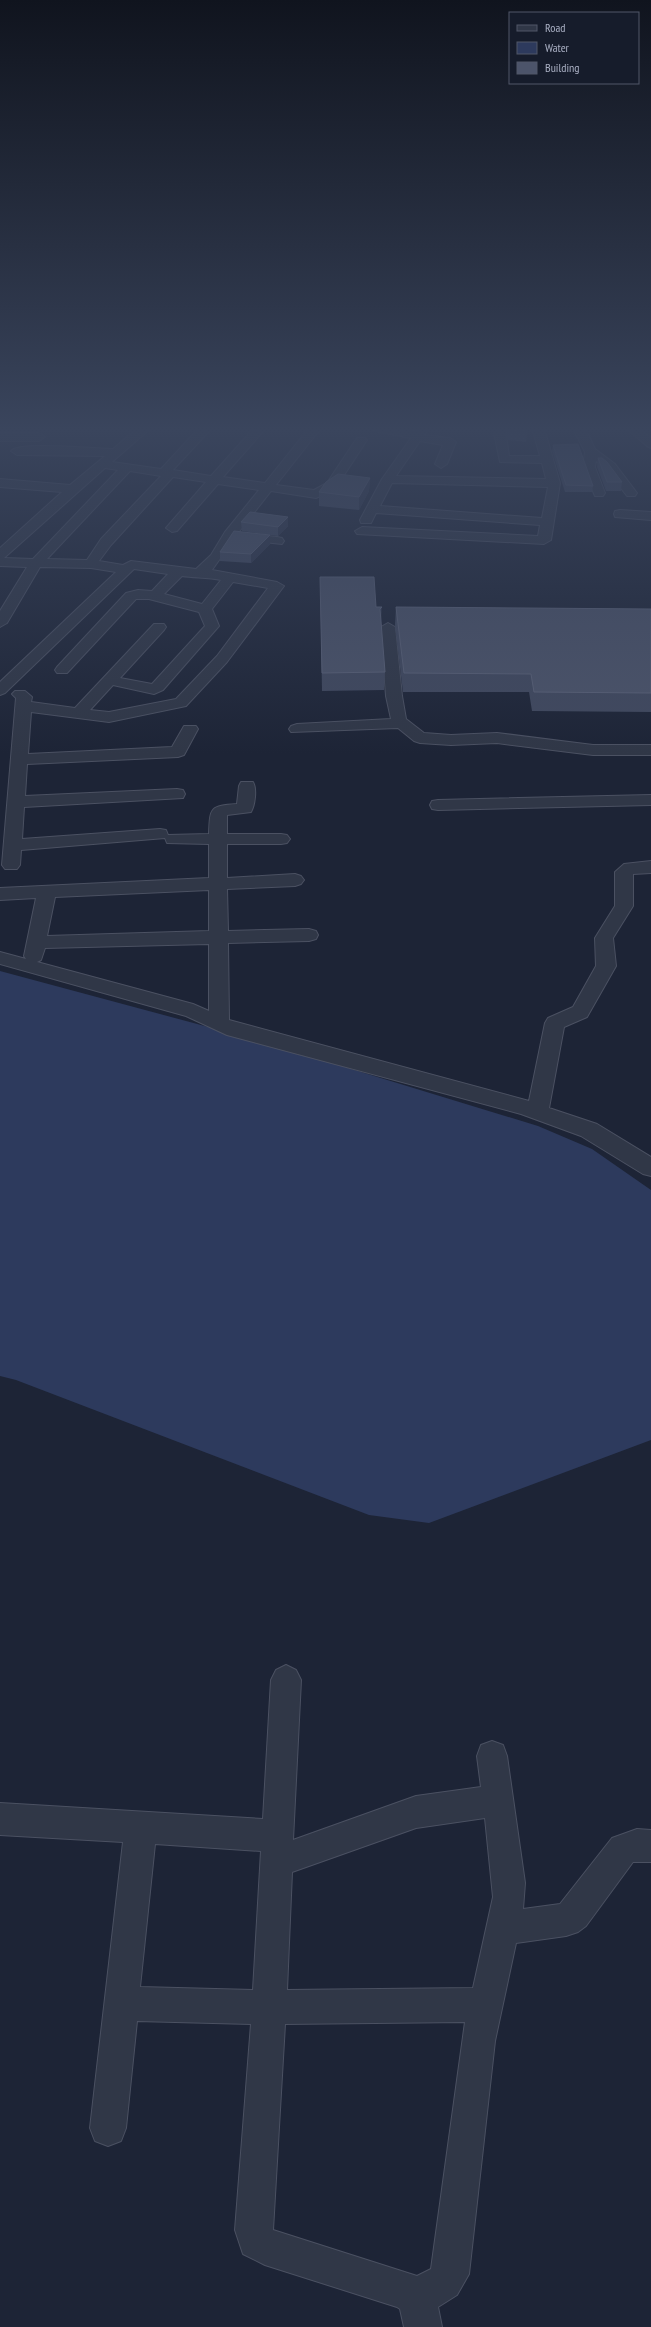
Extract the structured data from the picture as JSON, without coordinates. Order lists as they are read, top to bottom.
{
  "legend": ["Road", "Water", "Building"]
}
